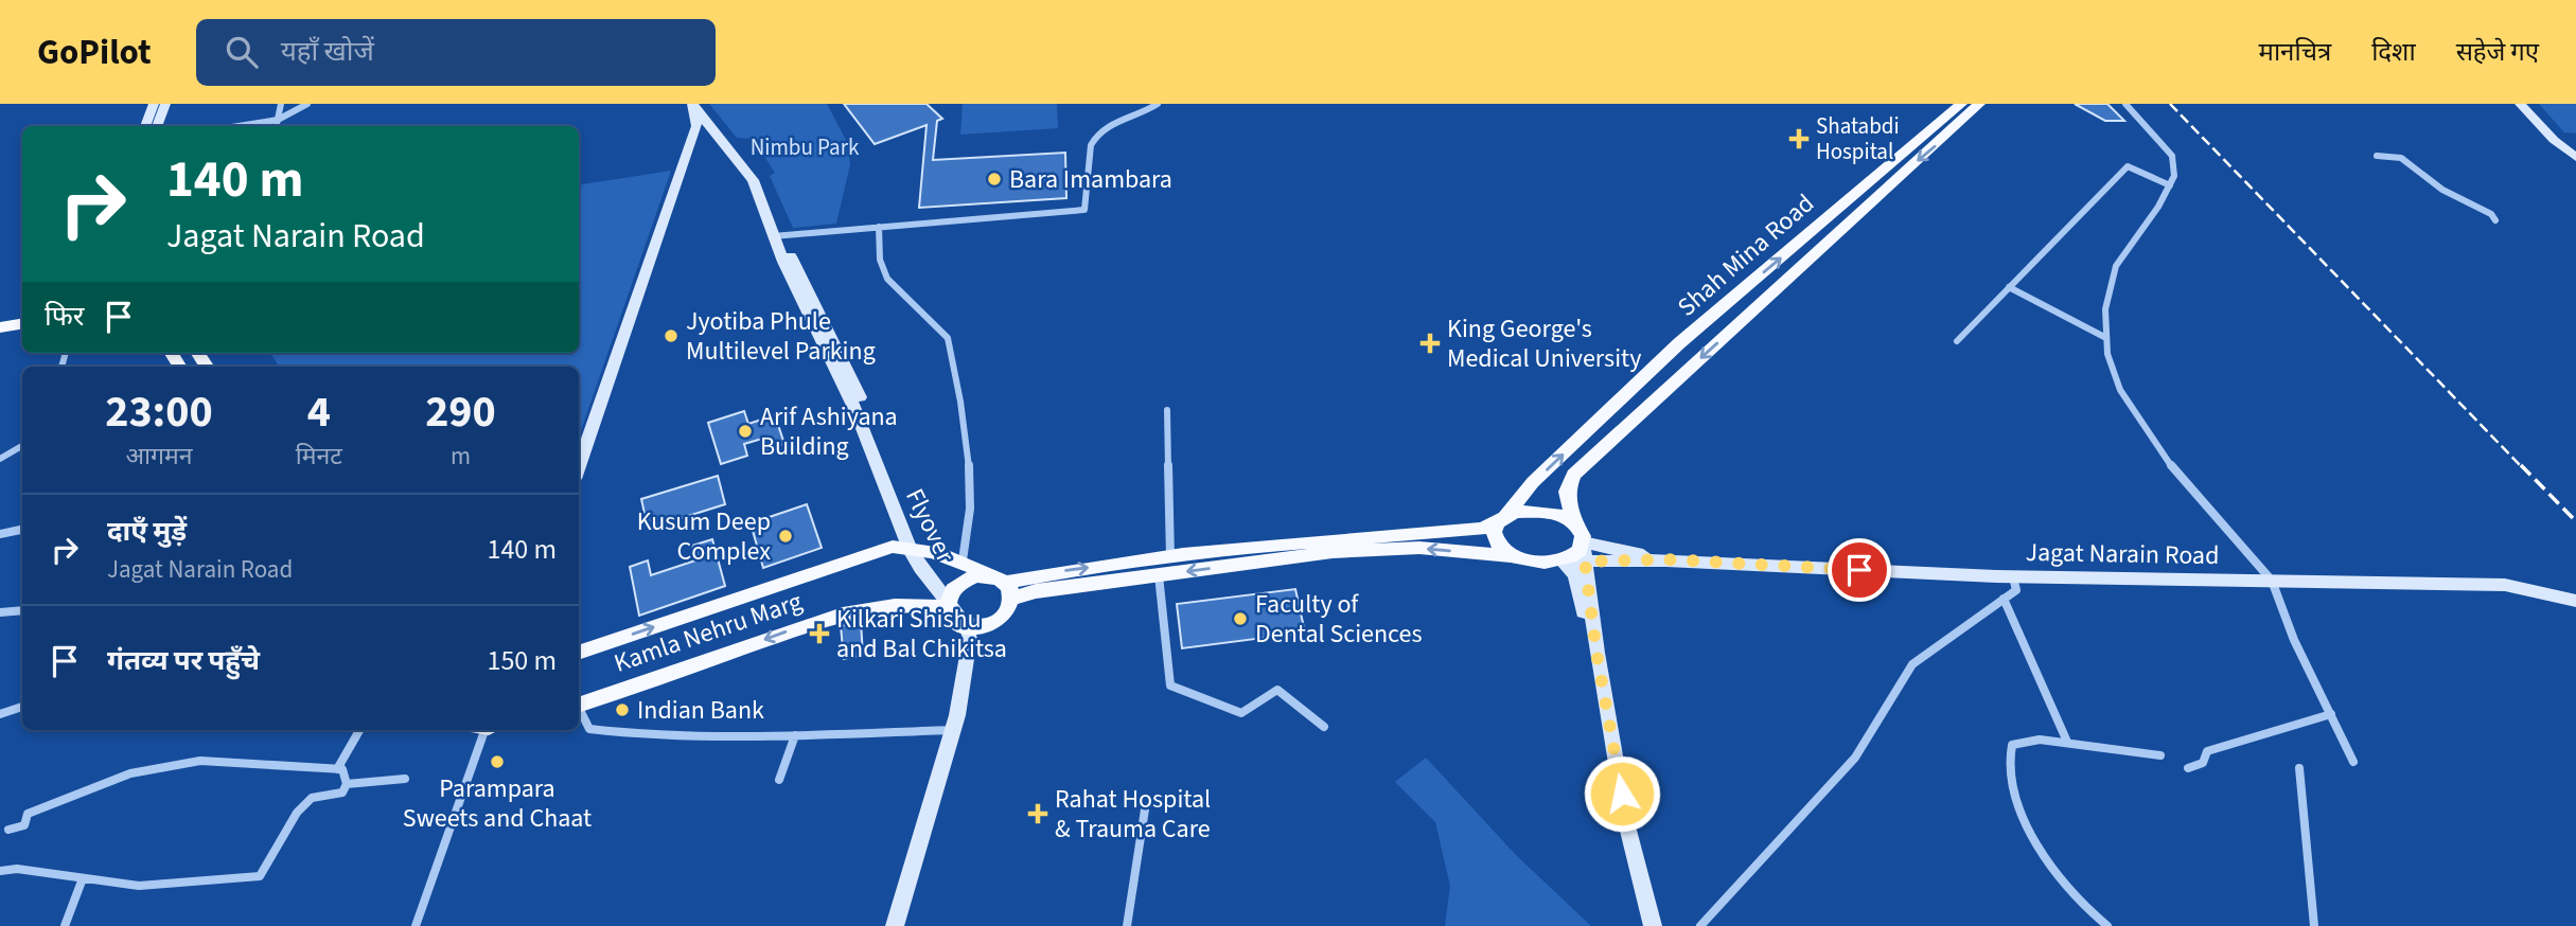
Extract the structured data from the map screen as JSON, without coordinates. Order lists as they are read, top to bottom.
{
  "streets": {
    "main road": ["Shah Mina Road", "Kamla Nehru Marg"],
    "street": ["Flyover", "Jagat Narain Road"]
  },
  "crossings": [
    ["Shah Mina Road", "Jagat Narain Road"]
  ],
  "parks": ["Nimbu Park"],
  "places": {
    "health": [
      "Shatabdi Hospital",
      "King George's Medical University",
      "Kilkari Shishu and Bal Chikitsa",
      "Rahat Hospital & Trauma Care"
    ],
    "other": [
      "Bara Imambara",
      "Jyotiba Phule Multilevel Parking",
      "Arif Ashiyana Building",
      "Kusum Deep Complex",
      "Faculty of Dental Sciences",
      "Indian Bank",
      "Parampara Sweets and Chaat"
    ]
  },
  "page": {
    "header": "GoPilot",
    "search": "यहाँ खोजें",
    "nav": ["मानचित्र", "दिशा", "सहेजे गए"],
    "turn": ["140 m", "Jagat Narain Road"],
    "then": "फिर",
    "eta": [
      "23:00",
      "आगमन",
      "4",
      "मिनट",
      "290",
      "m"
    ],
    "list": [
      {
        "name": "दाएँ मुड़ें",
        "note": "Jagat Narain Road",
        "value": "140 m"
      },
      {
        "name": "गंतव्य पर पहुँचे",
        "value": "150 m"
      }
    ]
  }
}
